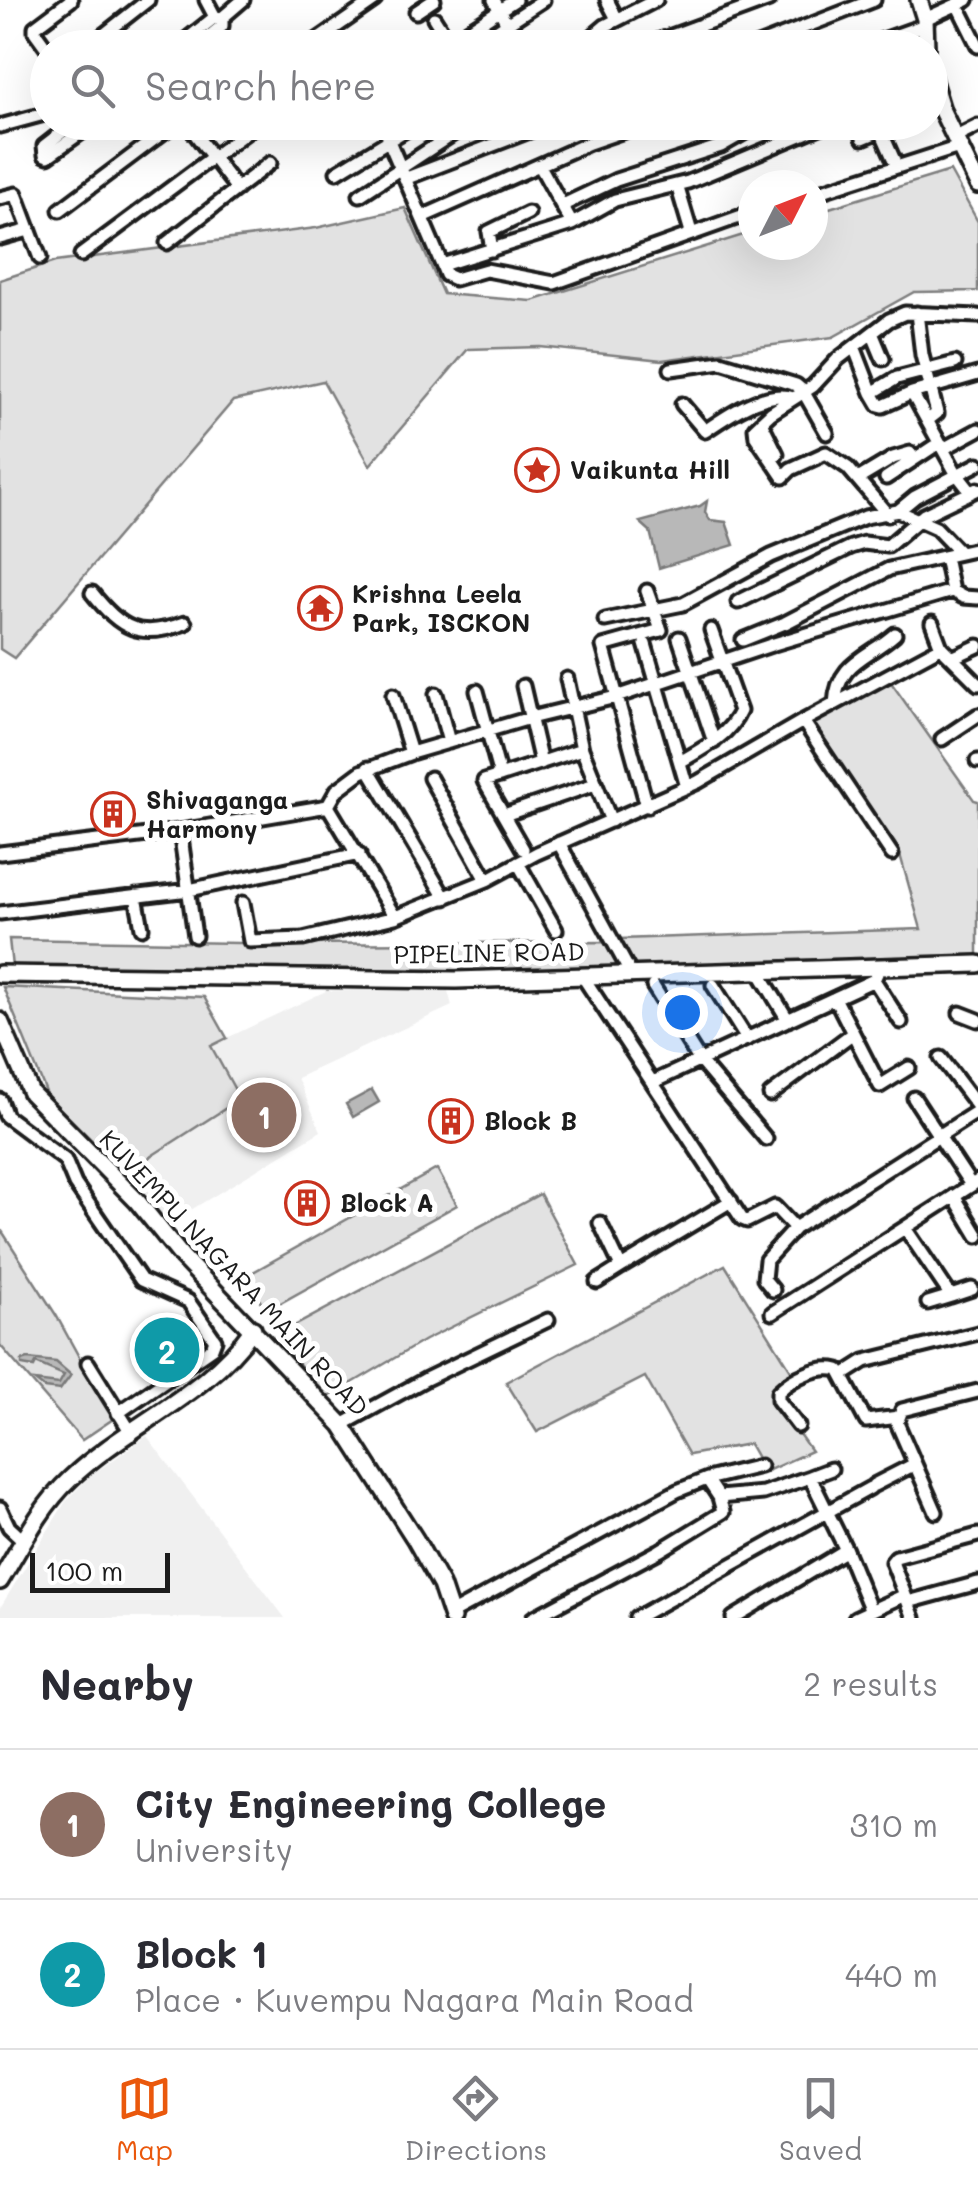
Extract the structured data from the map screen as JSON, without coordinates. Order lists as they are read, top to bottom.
{
  "streets": {
    "street": ["PIPELINE ROAD", "KUVEMPU NAGARA MAIN ROAD"]
  },
  "places": {
    "place": ["Vaikunta Hill"],
    "temple": ["Krishna Leela Park, ISCKON"],
    "building": ["Shivaganga Harmony", "Block B", "Block A"]
  },
  "scale_bar": "100 m",
  "north": "top right",
  "page": {
    "search": "Search here",
    "pins": ["1", "2"],
    "scale": "100 m",
    "heading": ["Nearby", "2 results"],
    "list": [
      {
        "mark": "1",
        "name": "City Engineering College",
        "note": "University",
        "value": "310 m"
      },
      {
        "mark": "2",
        "name": "Block 1",
        "note": "Place · Kuvempu Nagara Main Road",
        "value": "440 m"
      }
    ],
    "nav": ["Map", "Directions", "Saved"]
  }
}
